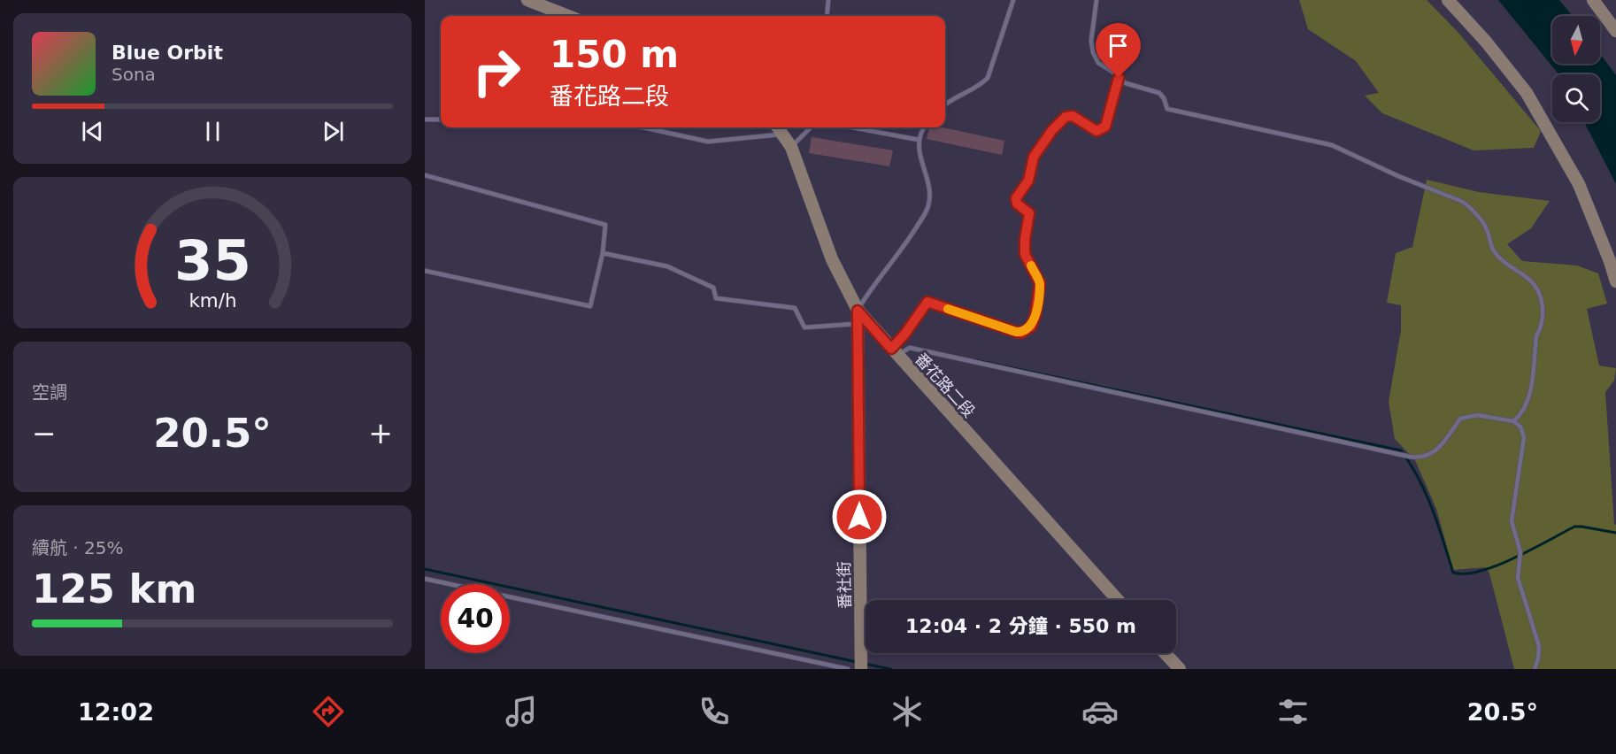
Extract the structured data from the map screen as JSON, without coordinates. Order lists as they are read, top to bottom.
{
  "streets": {
    "main road": ["番花路二段", "番社街"]
  },
  "crossings": [
    ["番花路二段", "番社街"]
  ],
  "north": "bottom",
  "page": {
    "turn": ["150 m", "番花路二段"],
    "song": ["Blue Orbit", "Sona"],
    "tile": [
      "空調",
      ["續航 · 25%", "125 km"]
    ],
    "heat": ["−", "20.5°", "+"],
    "limit": "40",
    "trip": "12:04 · 2 分鐘 · 550 m",
    "tabs": ["12:02", "20.5°"],
    "gauge": ["35", "km/h"]
  }
}
